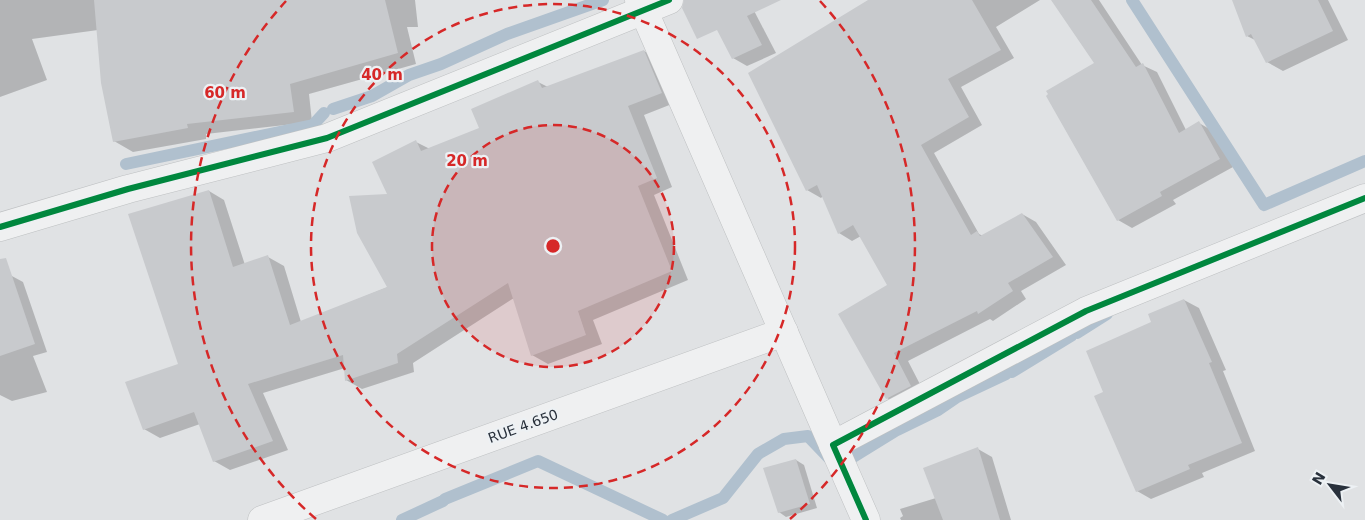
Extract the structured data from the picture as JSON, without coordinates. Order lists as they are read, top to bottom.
{
  "streets": {
    "street": ["RUE 4.650"]
  },
  "north": "top left",
  "rings": ["40 m", "60 m", "20 m"]
}
